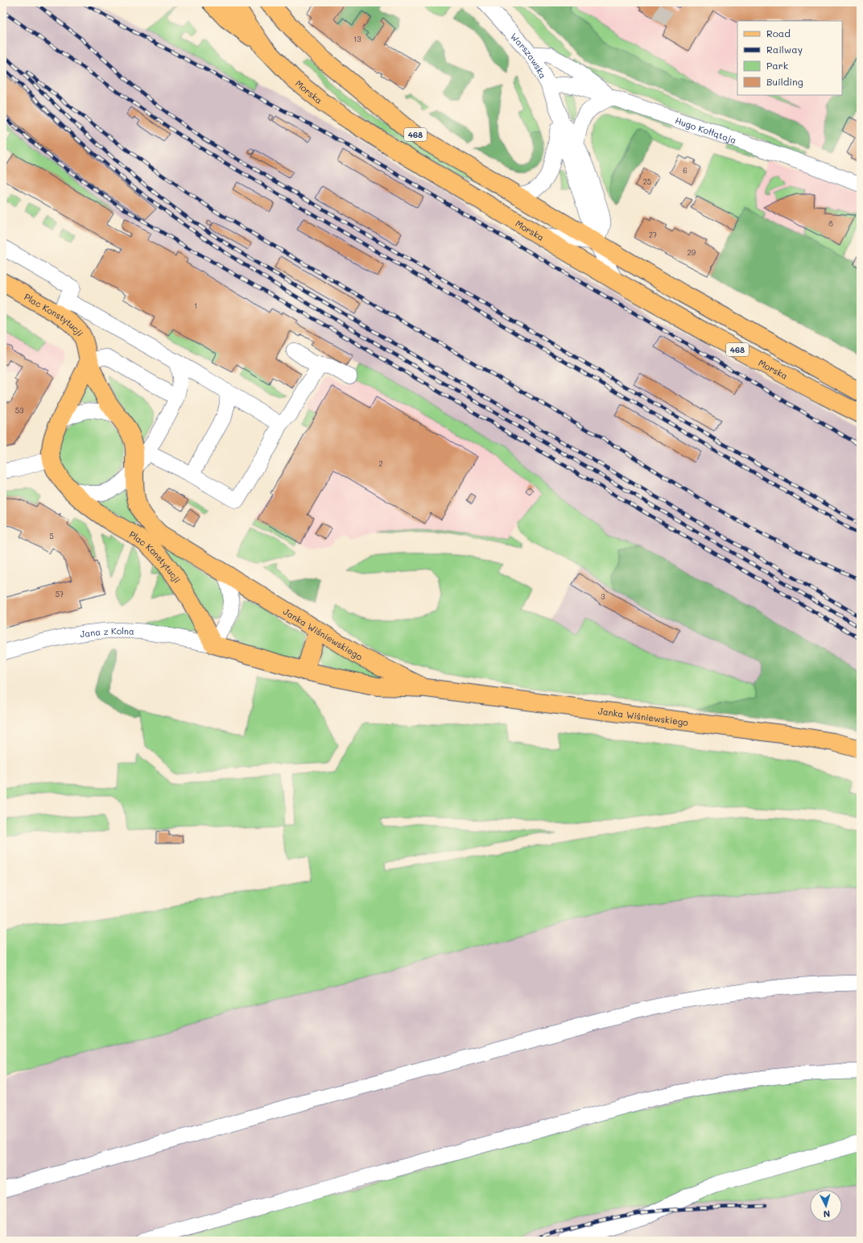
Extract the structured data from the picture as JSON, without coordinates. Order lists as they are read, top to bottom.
{
  "streets": {
    "main road": [
      "Morska",
      "468",
      "Plac Konstytucji",
      "Janka Wiśniewskiego"
    ],
    "street": ["Warszawska", "Hugo Kołłątaja", "Jana z Kolna"]
  },
  "crossings": [
    ["Warszawska", "Morska"],
    ["Warszawska", "Hugo Kołłątaja"],
    ["Warszawska", "468"],
    ["Plac Konstytucji", "Jana z Kolna"],
    ["Plac Konstytucji", "Janka Wiśniewskiego"],
    ["Jana z Kolna", "Janka Wiśniewskiego"]
  ],
  "house_numbers": [
    "13",
    "6",
    "25",
    "8",
    "27",
    "29",
    "1",
    "53",
    "2",
    "5",
    "57",
    "3"
  ],
  "legend": [
    "Road",
    "Railway",
    "Park",
    "Building"
  ],
  "north": "bottom"
}
